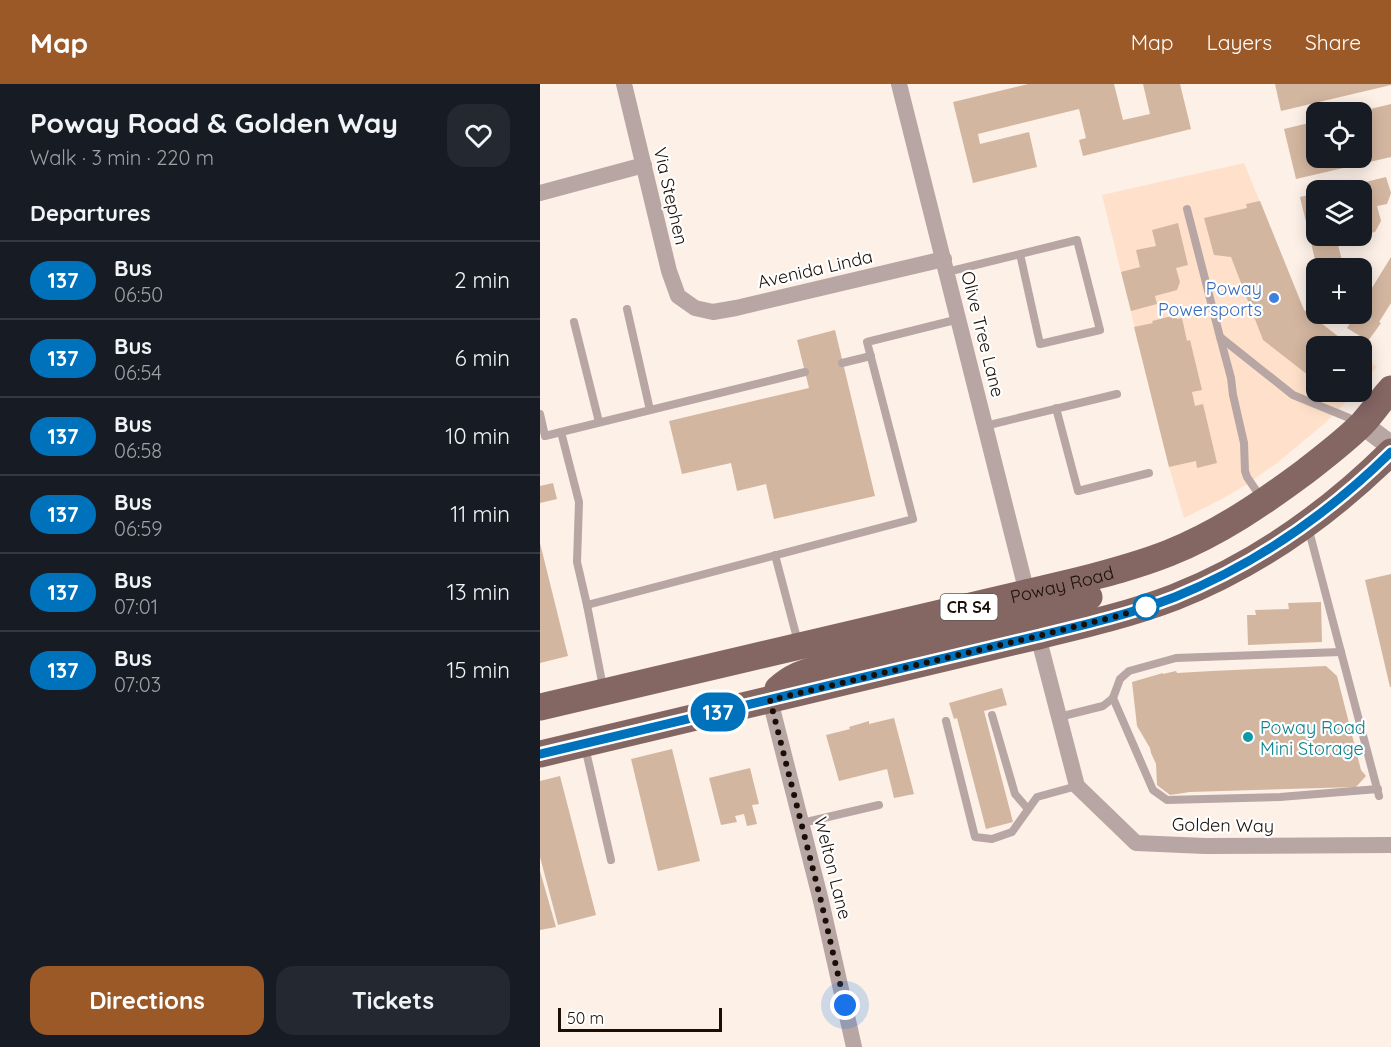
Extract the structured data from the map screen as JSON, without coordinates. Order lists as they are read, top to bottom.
{
  "streets": {
    "main road": ["Poway Road", "CR S4"],
    "street": [
      "Via Stephen",
      "Avenida Linda",
      "Olive Tree Lane",
      "Golden Way",
      "Welton Lane"
    ]
  },
  "crossings": [
    ["Via Stephen", "Avenida Linda"],
    ["Avenida Linda", "Olive Tree Lane"],
    ["Olive Tree Lane", "Poway Road"],
    ["CR S4", "Welton Lane"]
  ],
  "places": ["Poway Powersports", "Poway Road Mini Storage"],
  "lines": ["bus line 137"],
  "scale_bar": "50 m",
  "page": {
    "header": "Map",
    "nav": ["Map", "Layers", "Share"],
    "heading": [
      ["Poway Road & Golden Way", "Walk · 3 min · 220 m"],
      "Departures"
    ],
    "on_map": "137",
    "map_buttons": ["+", "−"],
    "list": [
      {
        "mark": "137",
        "name": "Bus",
        "note": "06:50",
        "value": "2 min"
      },
      {
        "mark": "137",
        "name": "Bus",
        "note": "06:54",
        "value": "6 min"
      },
      {
        "mark": "137",
        "name": "Bus",
        "note": "06:58",
        "value": "10 min"
      },
      {
        "mark": "137",
        "name": "Bus",
        "note": "06:59",
        "value": "11 min"
      },
      {
        "mark": "137",
        "name": "Bus",
        "note": "07:01",
        "value": "13 min"
      },
      {
        "mark": "137",
        "name": "Bus",
        "note": "07:03",
        "value": "15 min"
      }
    ],
    "buttons": ["Directions", "Tickets"],
    "scale": "50 m"
  }
}
